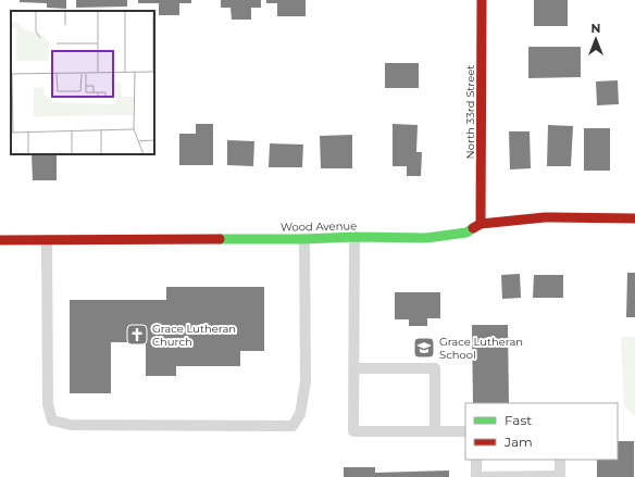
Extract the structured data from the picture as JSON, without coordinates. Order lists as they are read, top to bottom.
{
  "streets": {
    "street": ["North 33rd Street", "Wood Avenue"]
  },
  "crossings": [
    ["North 33rd Street", "Wood Avenue"]
  ],
  "places": {
    "church": ["Grace Lutheran Church"],
    "school or university": ["Grace Lutheran School"]
  },
  "legend": ["Fast", "Jam"],
  "north": "top"
}
